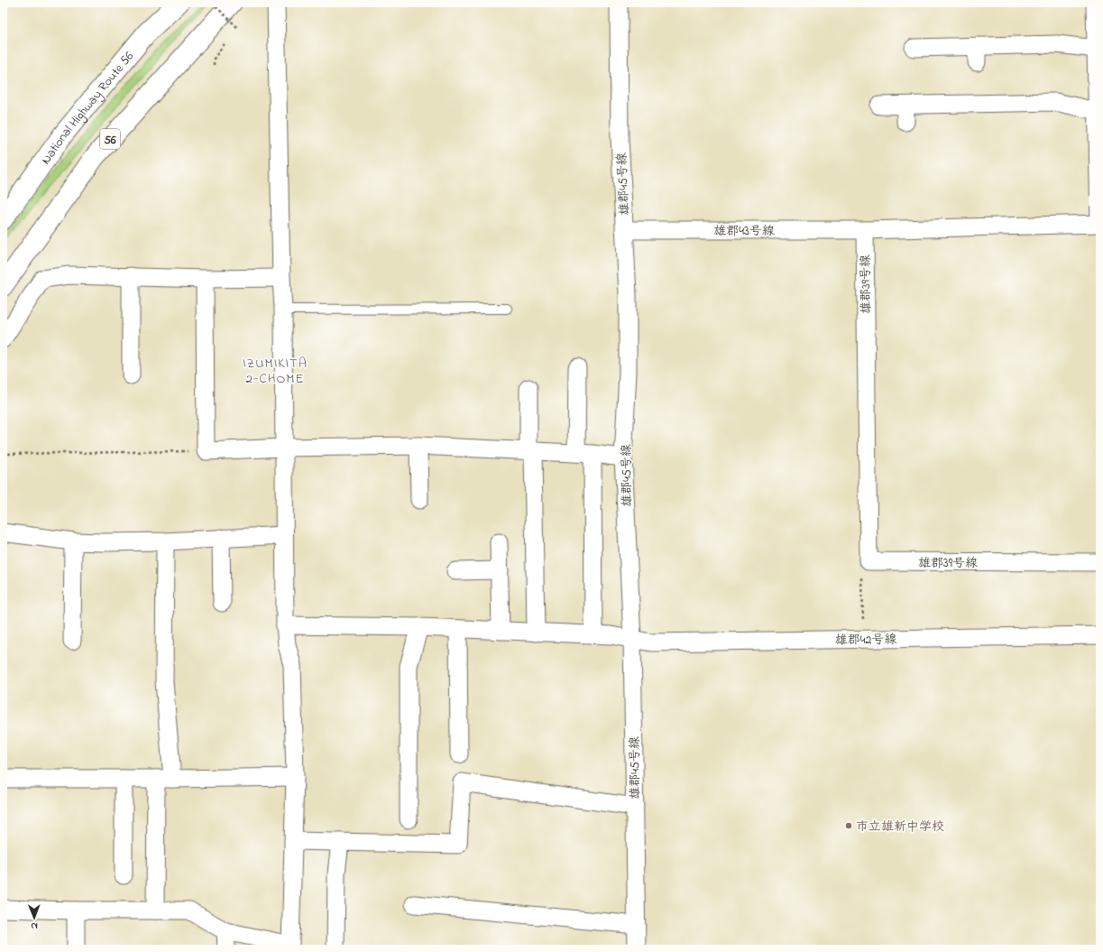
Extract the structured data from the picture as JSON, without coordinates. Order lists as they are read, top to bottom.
{
  "streets": {
    "highway": ["National Highway Route 56", "56"],
    "street": [
      "雄郡45号線",
      "雄郡43号線",
      "雄郡39号線",
      "雄郡42号線"
    ]
  },
  "crossings": [
    ["雄郡45号線", "雄郡43号線"],
    ["雄郡45号線", "雄郡42号線"],
    ["雄郡43号線", "雄郡39号線"]
  ],
  "districts": ["IZUMIKITA 2-CHOME"],
  "places": ["市立雄新中学校"],
  "north": "bottom"
}
